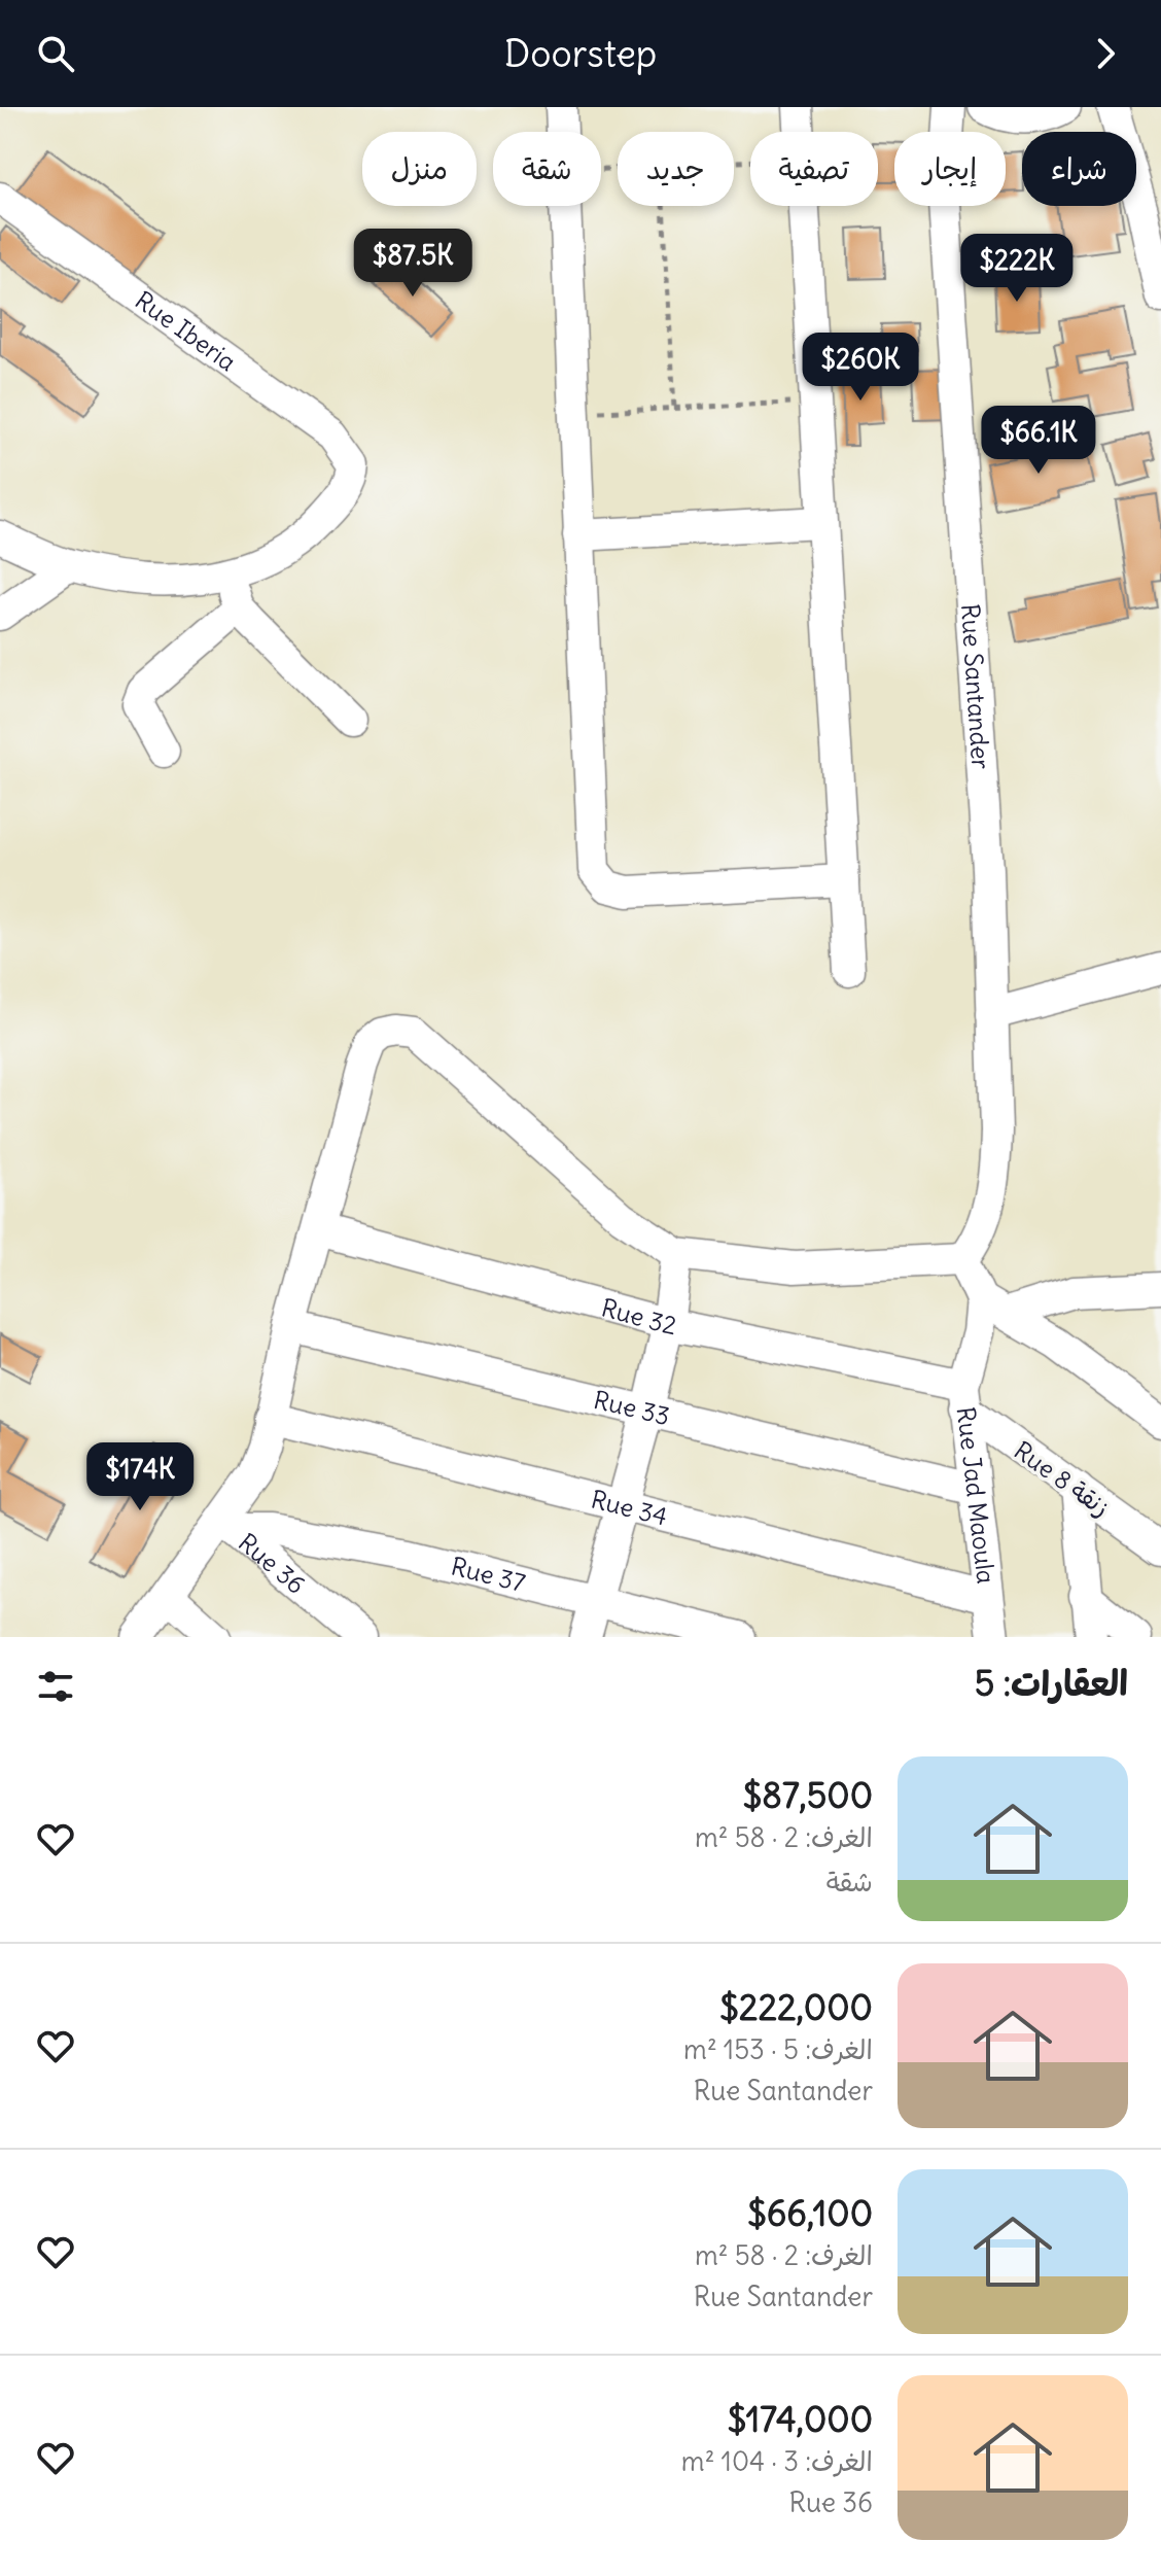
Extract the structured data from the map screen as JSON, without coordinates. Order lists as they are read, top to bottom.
{
  "streets": {
    "street": [
      "Rue Iberia",
      "Rue Santander",
      "Rue 32",
      "Rue 33",
      "Rue 8 زنقة",
      "Rue Jad Maoula",
      "Rue 34",
      "Rue 36",
      "Rue 37"
    ]
  },
  "crossings": [
    ["Rue 32", "Rue 8 زنقة"],
    ["Rue 32", "Rue Jad Maoula"],
    ["Rue 33", "Rue Jad Maoula"],
    ["Rue 8 زنقة", "Rue Jad Maoula"],
    ["Rue Jad Maoula", "Rue 34"],
    ["Rue 36", "Rue 37"]
  ],
  "page": {
    "header": "Doorstep",
    "chip": [
      "شراء",
      "إيجار",
      "تصفية",
      "جديد",
      "شقة",
      "منزل"
    ],
    "price": [
      "$87.5K",
      "$222K",
      "$260K",
      "$66.1K",
      "$174K"
    ],
    "heading": "العقارات: 5",
    "list": [
      {
        "name": "$87,500",
        "note": "الغرف: 2 · 58 m² · شقة"
      },
      {
        "name": "$222,000",
        "note": "الغرف: 5 · 153 m² · Rue Santander"
      },
      {
        "name": "$66,100",
        "note": "الغرف: 2 · 58 m² · Rue Santander"
      },
      {
        "name": "$174,000",
        "note": "الغرف: 3 · 104 m² · Rue 36"
      }
    ]
  }
}
